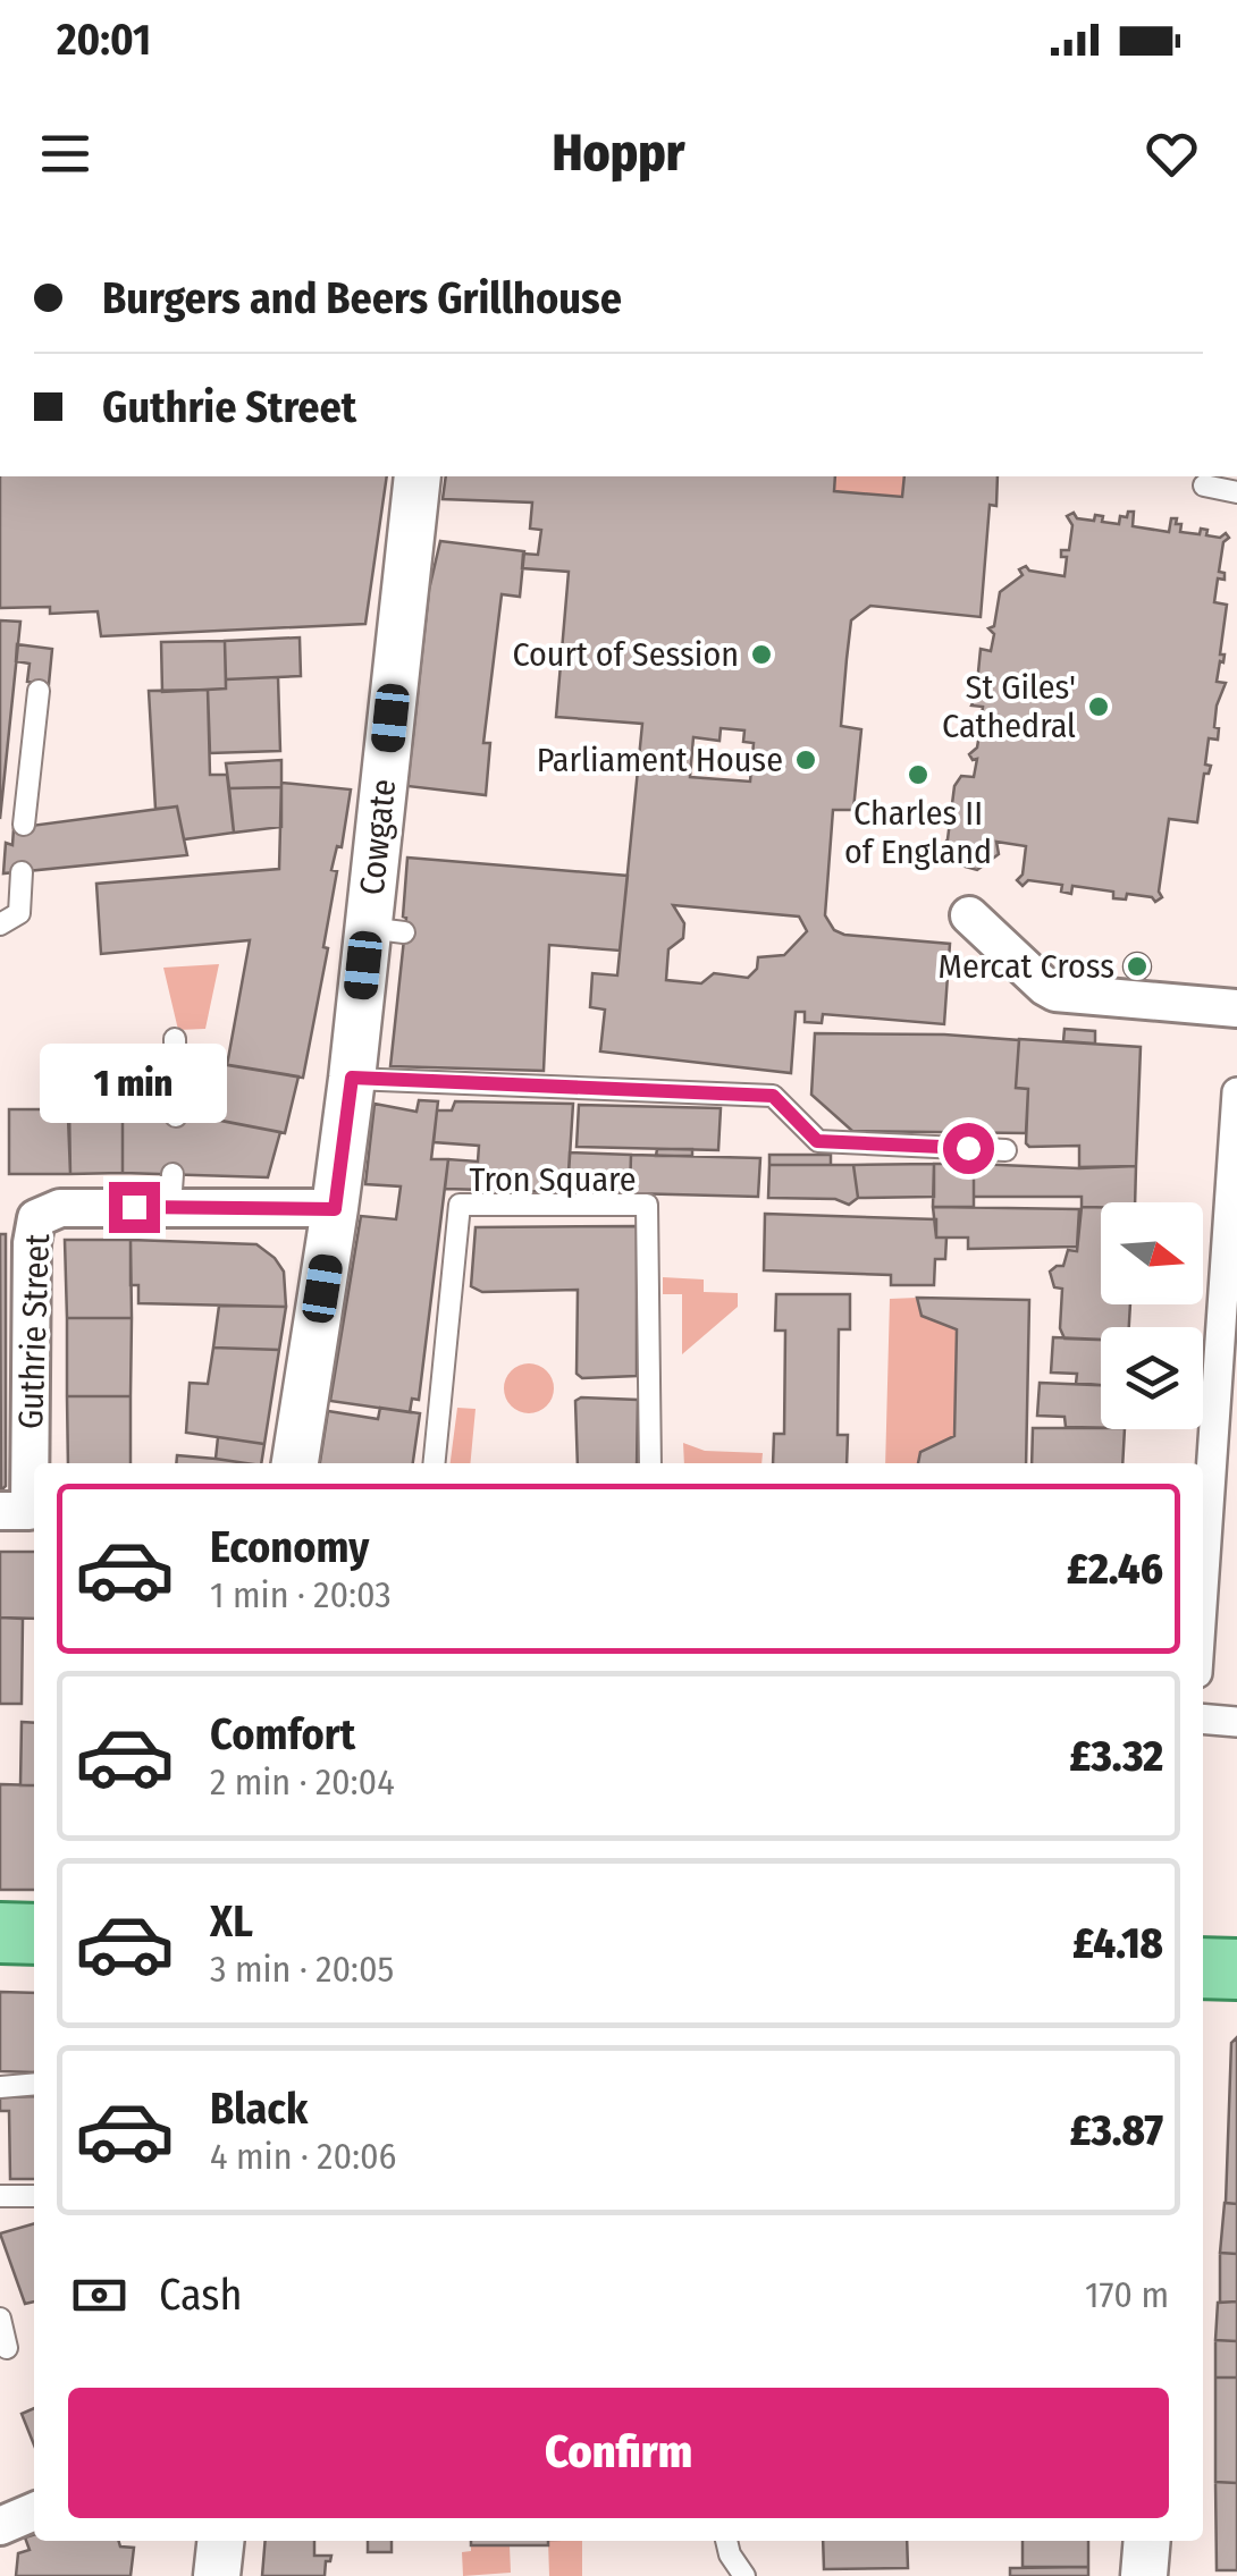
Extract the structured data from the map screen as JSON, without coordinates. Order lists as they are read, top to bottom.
{
  "streets": {
    "street": ["Cowgate", "Guthrie Street"],
    "lane": ["Tron Square"]
  },
  "crossings": [
    ["Cowgate", "Guthrie Street"]
  ],
  "places": [
    "Court of Session",
    "St Giles' Cathedral",
    "Parliament House",
    "Charles II of England",
    "Mercat Cross"
  ],
  "north": "right",
  "page": {
    "status": "20:01",
    "header": "Hoppr",
    "banner": ["Burgers and Beers Grillhouse", "Guthrie Street"],
    "bubble": "1 min",
    "list": [
      {
        "name": "Economy",
        "note": "1 min · 20:03",
        "value": "£2.46"
      },
      {
        "name": "Comfort",
        "note": "2 min · 20:04",
        "value": "£3.32"
      },
      {
        "name": "XL",
        "note": "3 min · 20:05",
        "value": "£4.18"
      },
      {
        "name": "Black",
        "note": "4 min · 20:06",
        "value": "£3.87"
      }
    ],
    "pay": ["Cash", "170 m"],
    "buttons": "Confirm"
  }
}
